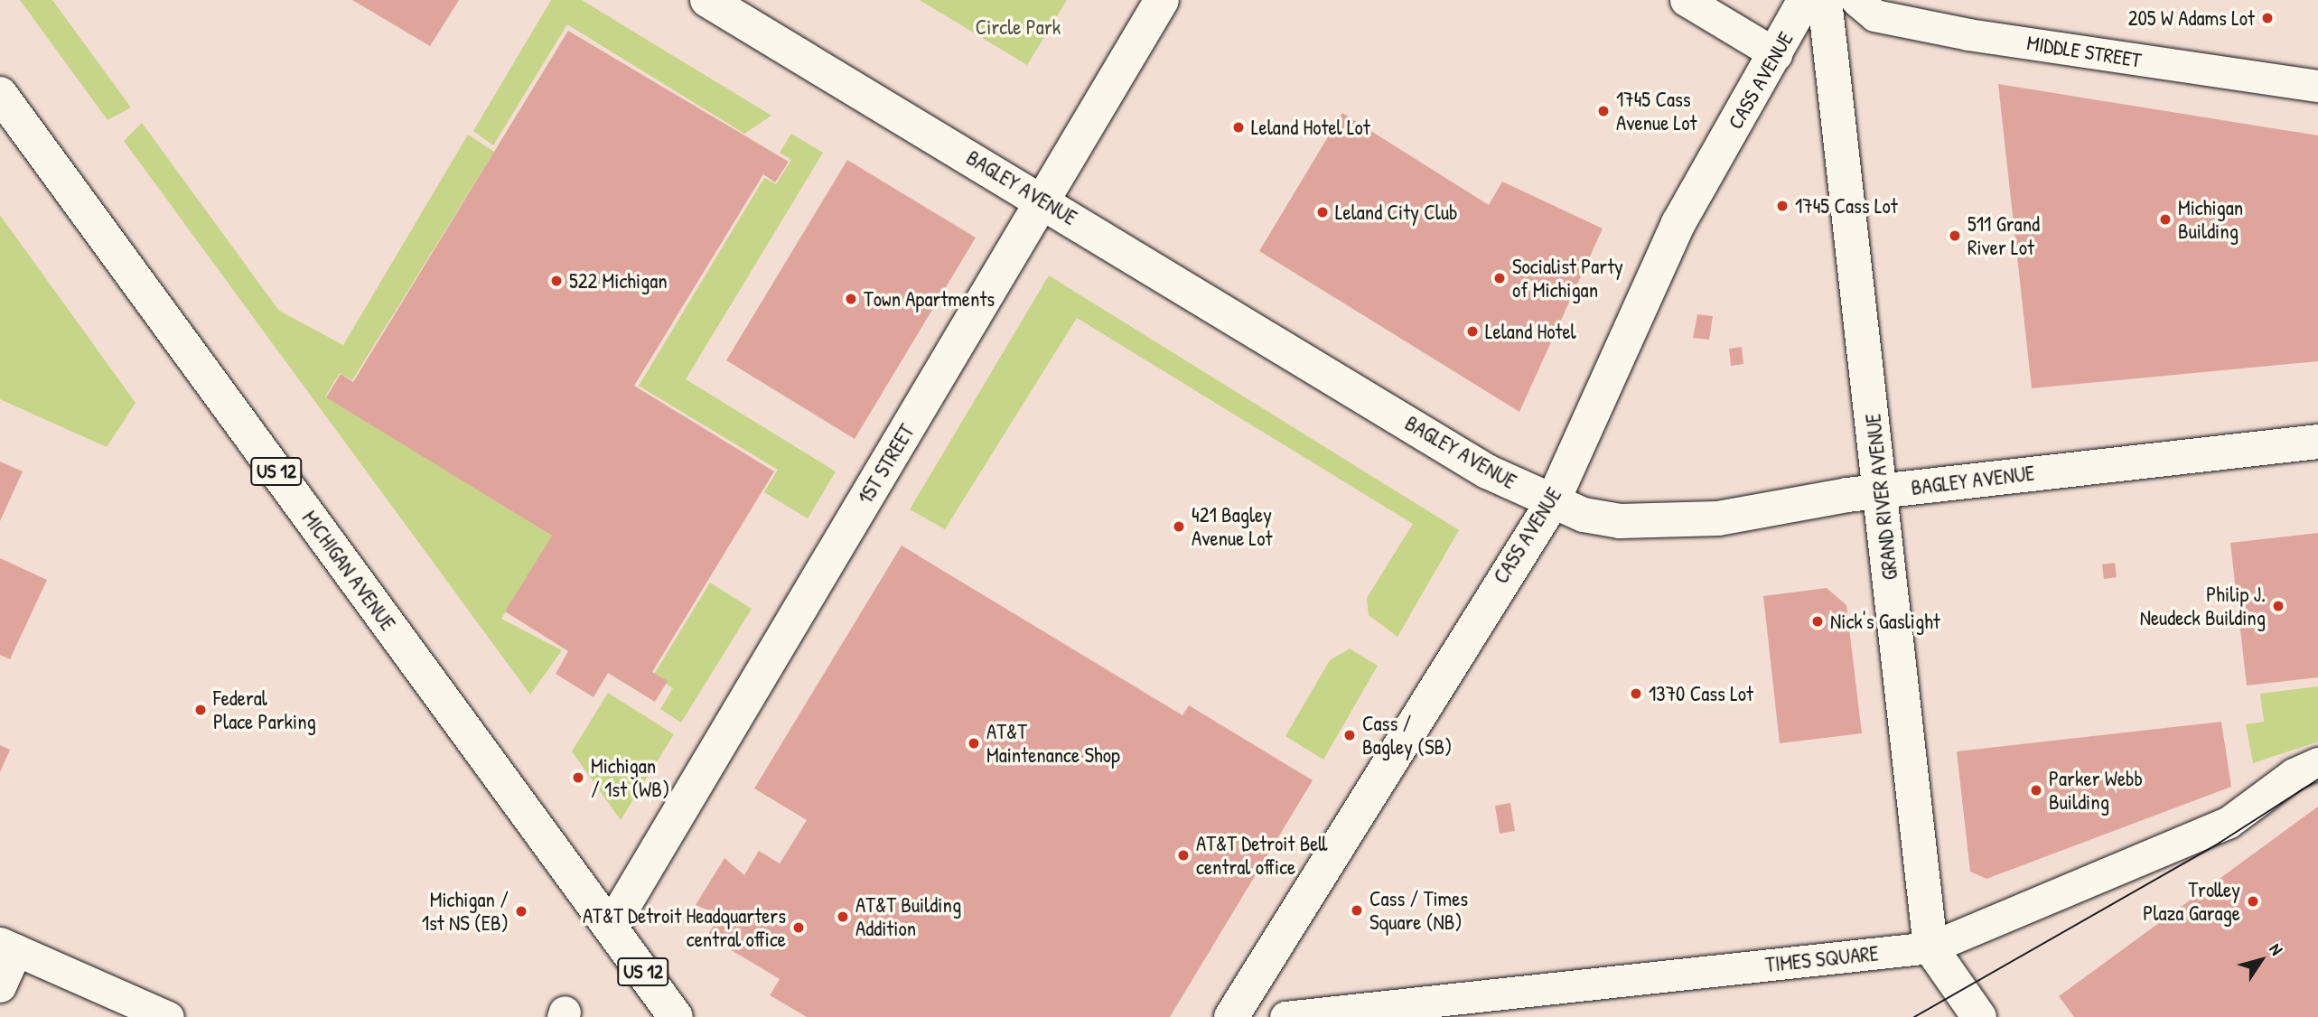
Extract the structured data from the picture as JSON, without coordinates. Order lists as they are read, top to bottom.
{
  "streets": {
    "street": [
      "MIDDLE STREET",
      "CASS AVENUE",
      "BAGLEY AVENUE",
      "1ST STREET",
      "US 12",
      "GRAND RIVER AVENUE",
      "MICHIGAN AVENUE",
      "TIMES SQUARE"
    ]
  },
  "crossings": [
    ["CASS AVENUE", "BAGLEY AVENUE"],
    ["BAGLEY AVENUE", "1ST STREET"],
    ["BAGLEY AVENUE", "GRAND RIVER AVENUE"],
    ["1ST STREET", "MICHIGAN AVENUE"],
    ["GRAND RIVER AVENUE", "TIMES SQUARE"]
  ],
  "parks": ["Circle Park"],
  "places": [
    "205 W Adams Lot",
    "1745 Cass Avenue Lot",
    "Leland Hotel Lot",
    "1745 Cass Lot",
    "Leland City Club",
    "Michigan Building",
    "511 Grand River Lot",
    "Socialist Party of Michigan",
    "522 Michigan",
    "Town Apartments",
    "Leland Hotel",
    "421 Bagley Avenue Lot",
    "Philip J. Neudeck Building",
    "Nick's Gaslight",
    "1370 Cass Lot",
    "Federal Place Parking",
    "Cass / Bagley (SB)",
    "AT&T Maintenance Shop",
    "Michigan / 1st (WB)",
    "Parker Webb Building",
    "AT&T Detroit Bell central office",
    "Trolley Plaza Garage",
    "Cass / Times Square (NB)",
    "Michigan / 1st NS (EB)",
    "AT&T Building Addition",
    "AT&T Detroit Headquarters central office"
  ],
  "north": "top right"
}
